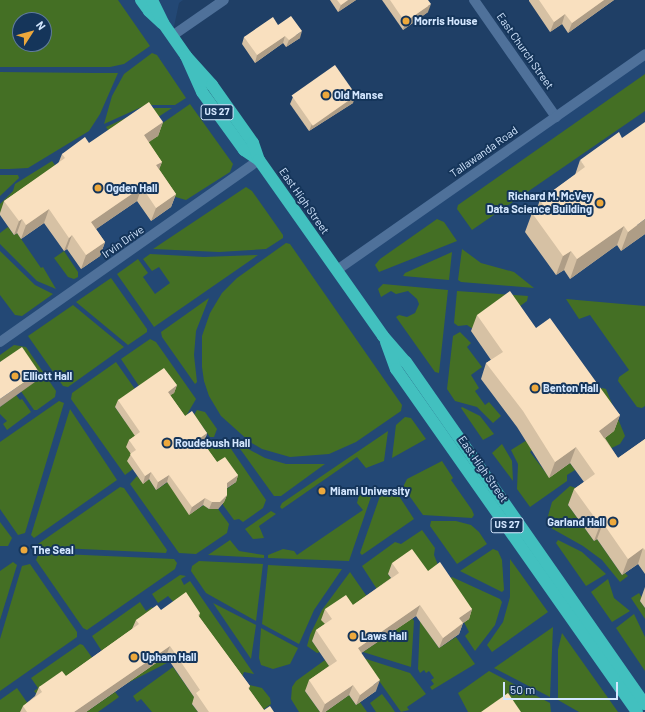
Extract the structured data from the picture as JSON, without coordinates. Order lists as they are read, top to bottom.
{
  "streets": {
    "highway": ["US 27", "East High Street"],
    "street": ["East Church Street", "Tallawanda Road", "Irvin Drive"]
  },
  "crossings": [
    ["East Church Street", "Tallawanda Road"],
    ["Tallawanda Road", "East High Street"],
    ["East High Street", "Irvin Drive"]
  ],
  "places": [
    "Morris House",
    "Old Manse",
    "Ogden Hall",
    "Richard M. McVey Data Science Building",
    "Elliott Hall",
    "Benton Hall",
    "Roudebush Hall",
    "Miami University",
    "Garland Hall",
    "The Seal",
    "Laws Hall",
    "Upham Hall"
  ],
  "scale_bar": "50 m",
  "north": "top right"
}
